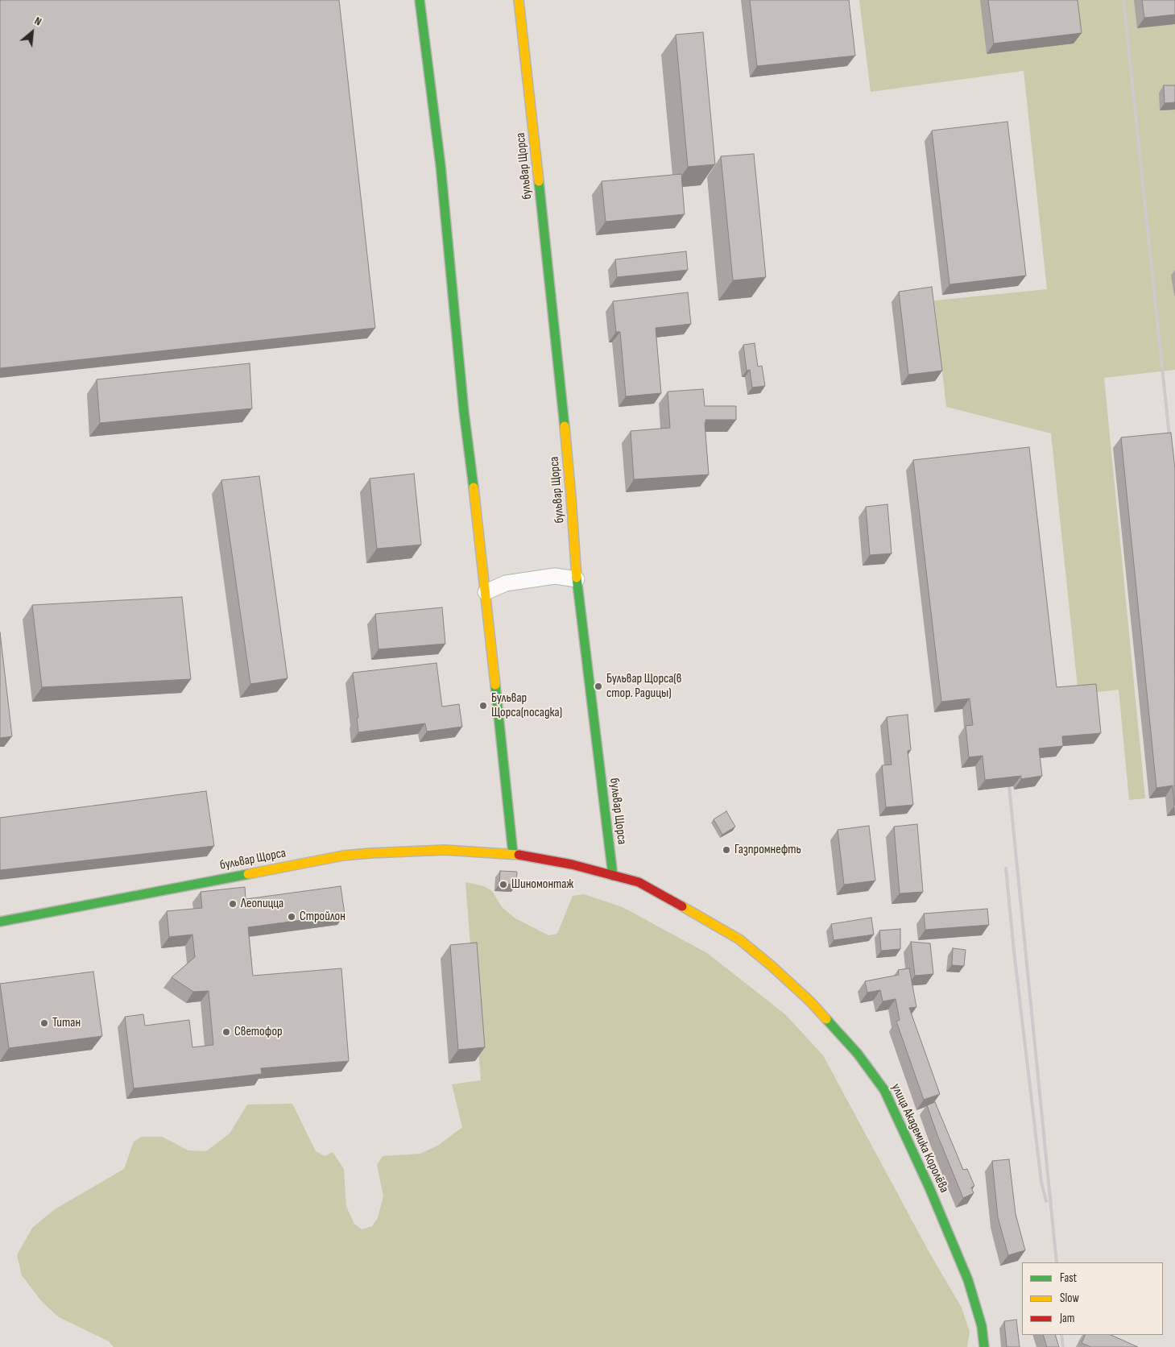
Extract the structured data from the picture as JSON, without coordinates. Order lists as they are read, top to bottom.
{
  "streets": {
    "street": ["бульвар Щорса", "улица Академика Королёва"]
  },
  "crossings": [
    ["бульвар Щорса", "улица Академика Королёва"]
  ],
  "places": [
    "Бульвар Щорса(в стор. Радицы)",
    "Бульвар Щорса(посадка)",
    "Газпромнефть",
    "Шиномонтаж",
    "Леопицца",
    "Стройлон",
    "Титан",
    "Светофор"
  ],
  "legend": ["Fast", "Slow", "Jam"],
  "north": "top right"
}
